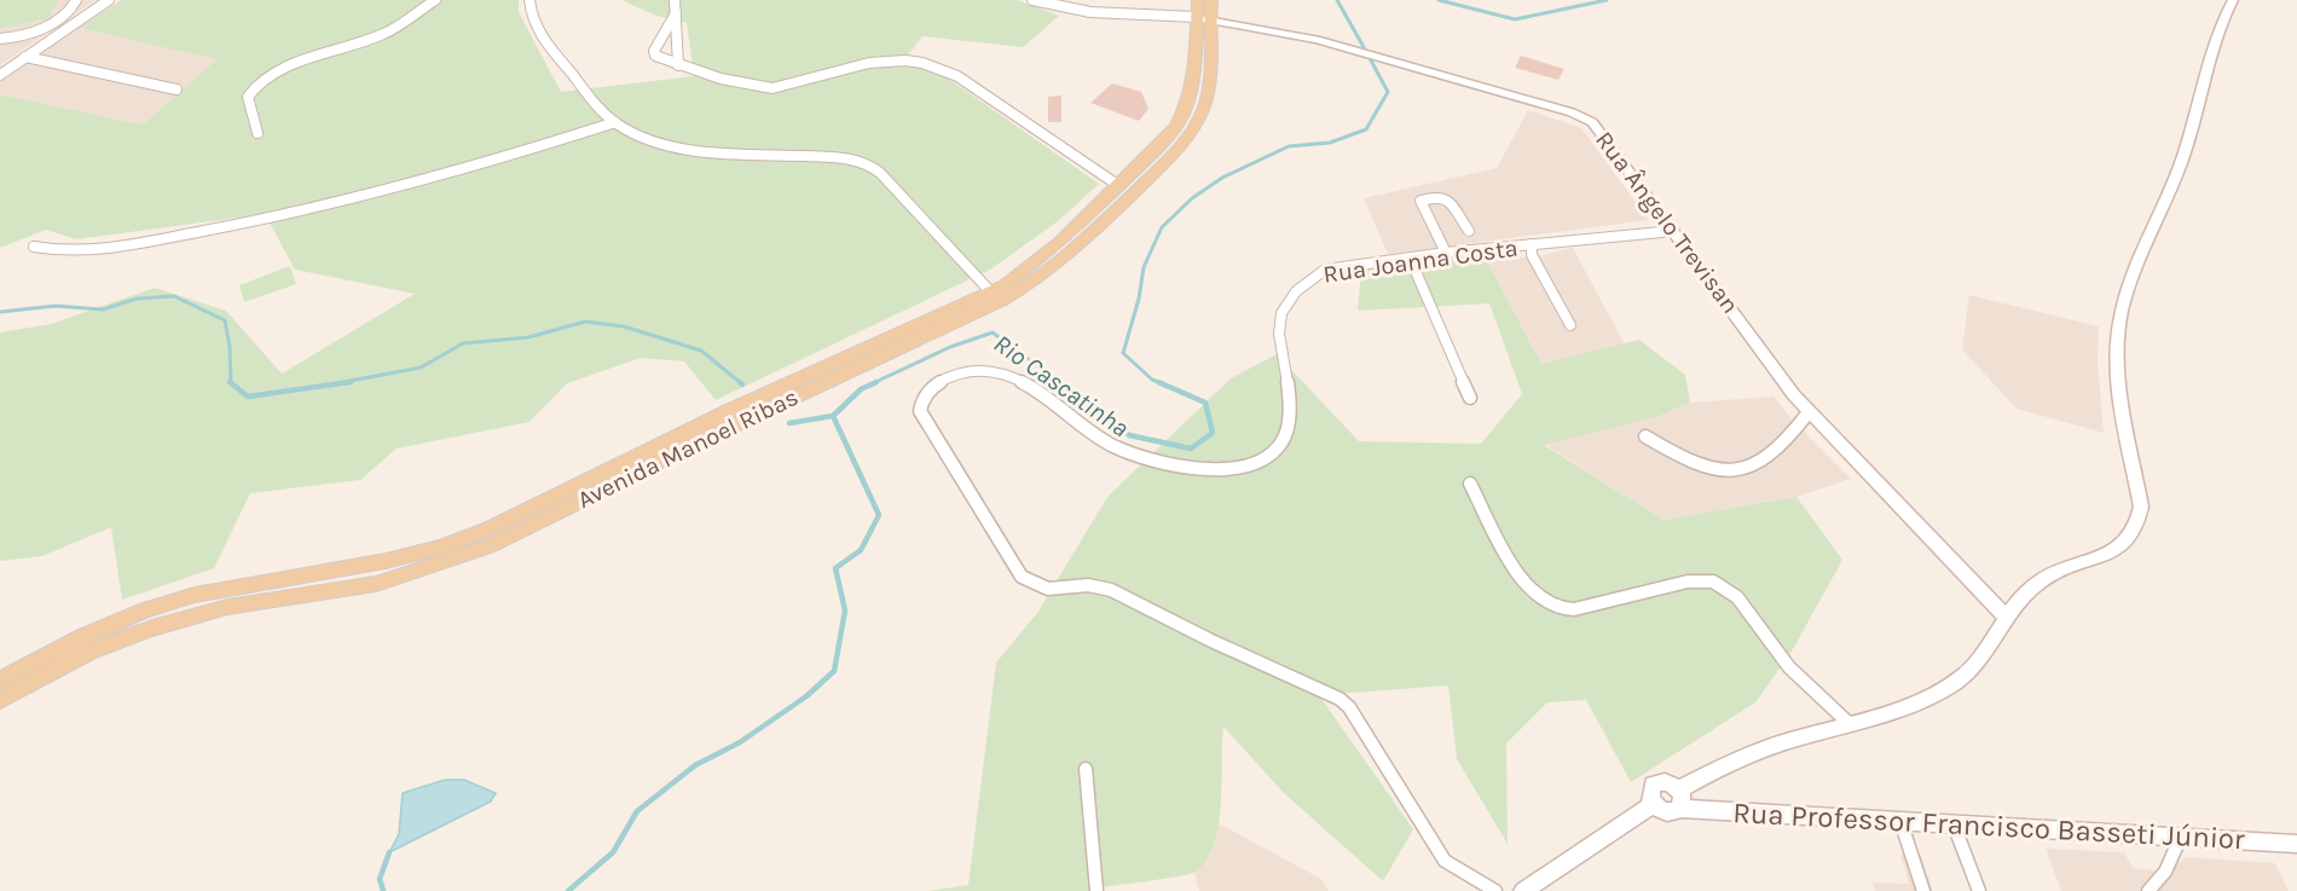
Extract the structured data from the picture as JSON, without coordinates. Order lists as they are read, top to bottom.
{
  "streets": {
    "main road": ["Rua Ângelo Trevisan", "Avenida Manoel Ribas", "Rua Professor Francisco Basseti Júnior"],
    "street": ["Rua Joanna Costa"]
  },
  "crossings": [
    ["Rua Ângelo Trevisan", "Rua Joanna Costa"],
    ["Rua Ângelo Trevisan", "Avenida Manoel Ribas"]
  ],
  "water": ["Rio Cascatinha"]
}
